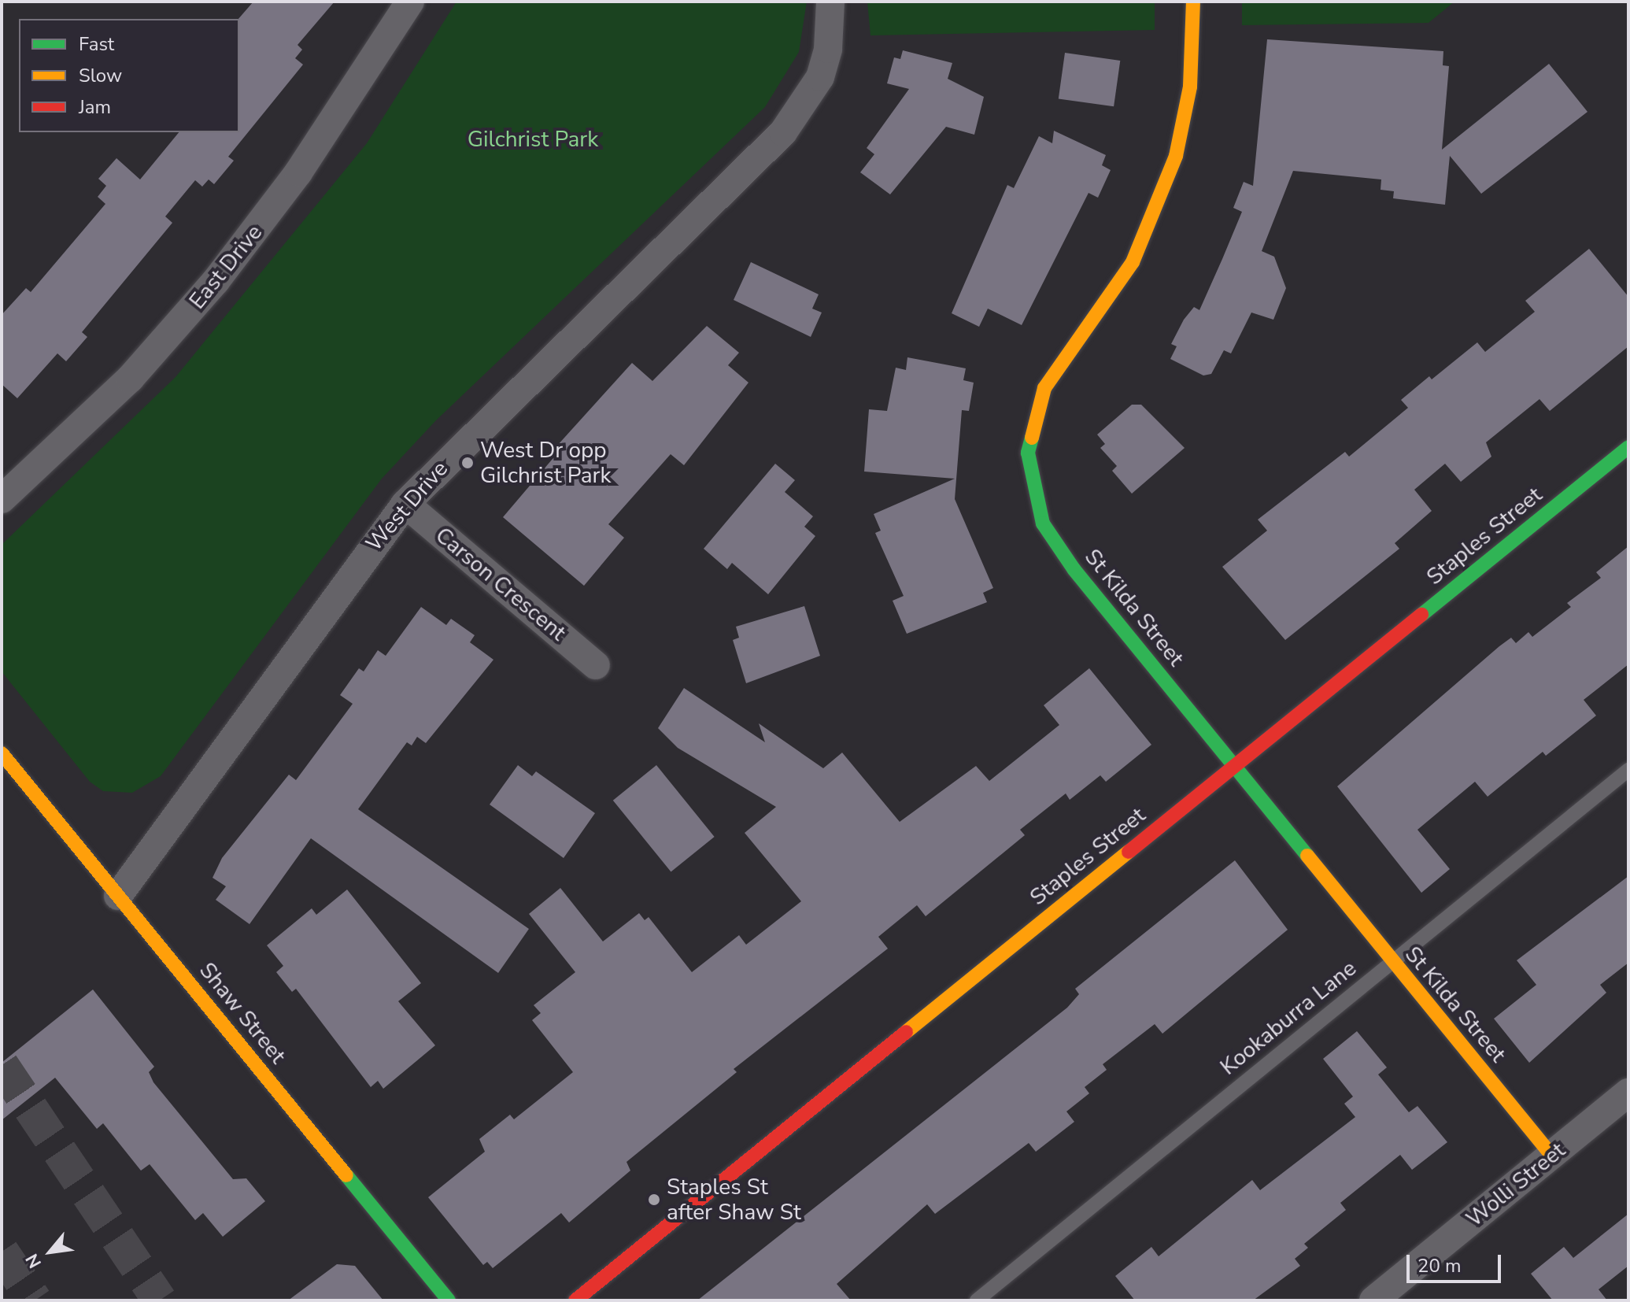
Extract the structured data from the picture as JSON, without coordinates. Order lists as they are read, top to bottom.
{
  "streets": {
    "street": [
      "East Drive",
      "West Drive",
      "Staples Street",
      "Carson Crescent",
      "St Kilda Street",
      "Shaw Street",
      "Wolli Street"
    ],
    "lane": ["Kookaburra Lane"]
  },
  "crossings": [
    ["West Drive", "Carson Crescent"],
    ["West Drive", "Shaw Street"],
    ["Staples Street", "St Kilda Street"],
    ["St Kilda Street", "Kookaburra Lane"],
    ["St Kilda Street", "Wolli Street"]
  ],
  "parks": ["Gilchrist Park"],
  "places": ["West Dr opp Gilchrist Park", "Staples St after Shaw St"],
  "legend": ["Fast", "Slow", "Jam"],
  "scale_bar": "20 m",
  "north": "bottom left"
}
